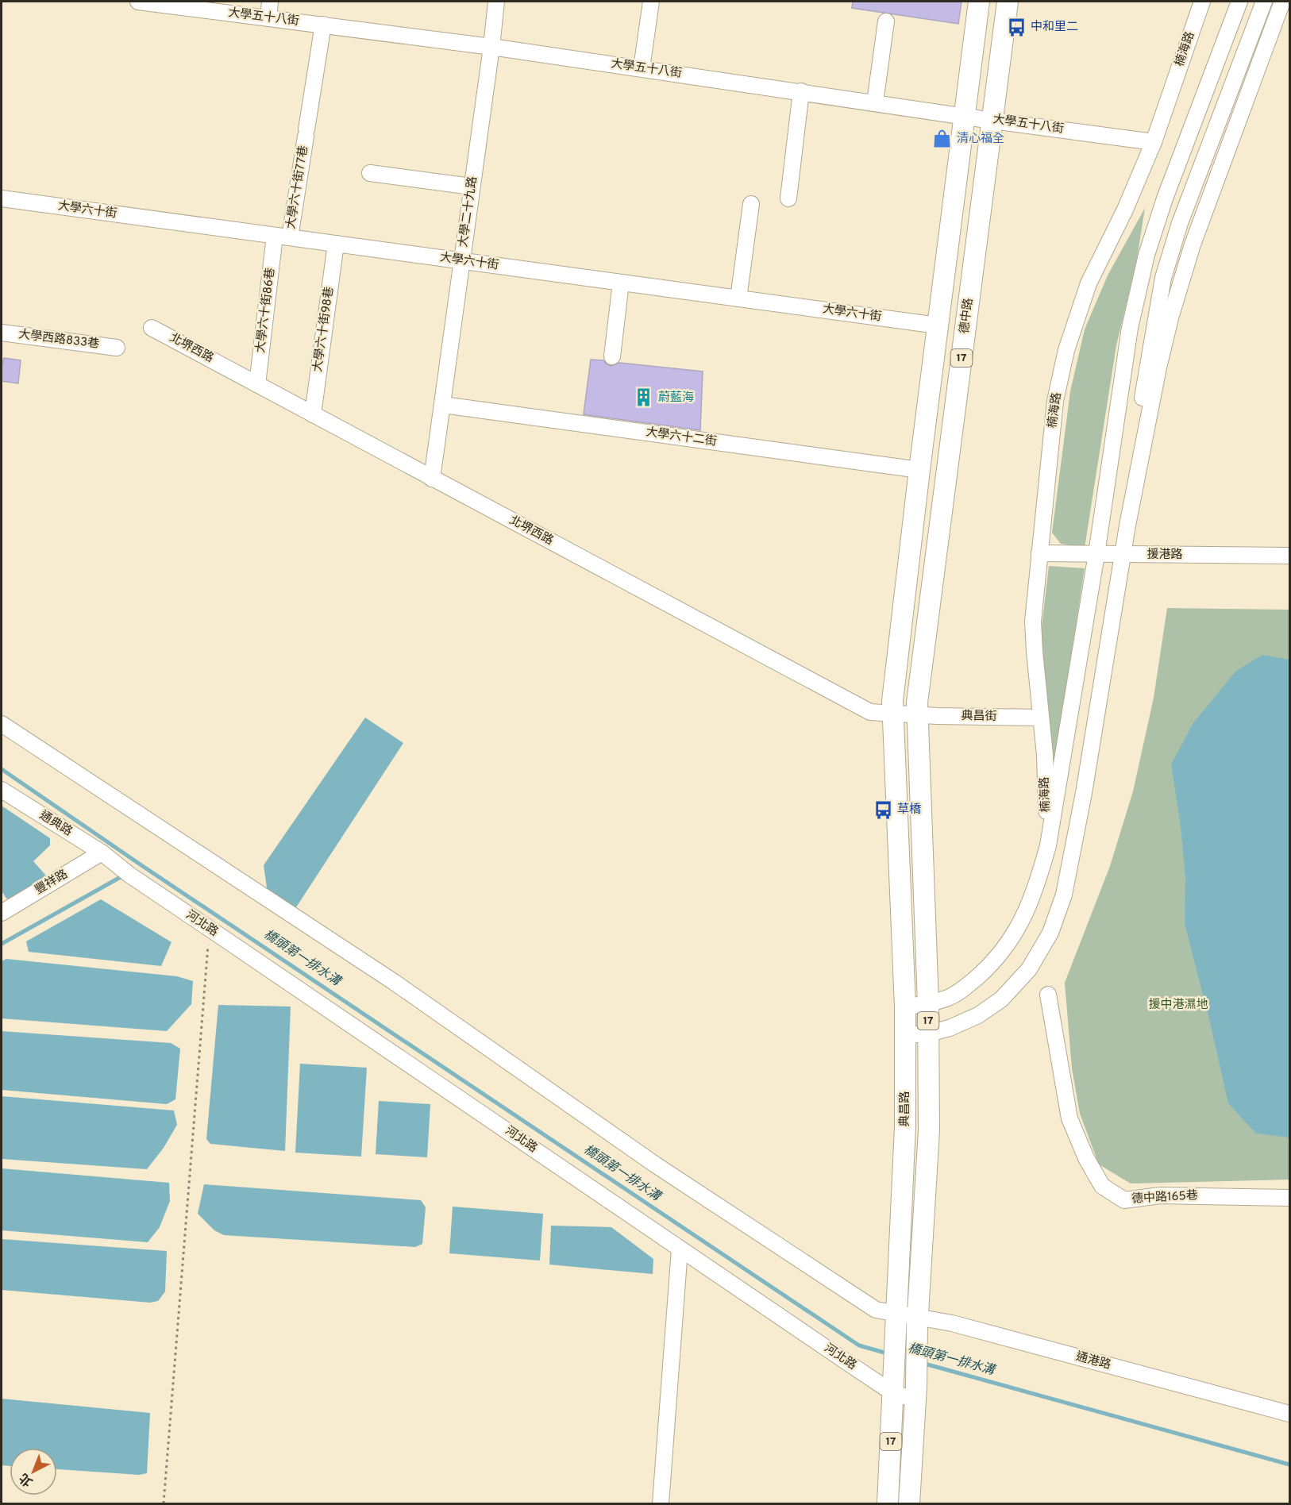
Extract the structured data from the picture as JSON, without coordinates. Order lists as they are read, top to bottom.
{
  "streets": {
    "main road": ["德中路", "17", "典昌路"],
    "street": [
      "大學五十八街",
      "楠海路",
      "大學六十街77巷",
      "大學六十街",
      "大學二十九路",
      "大學六十街86巷",
      "大學六十街98巷",
      "大學西路833巷",
      "北堺西路",
      "大學六十二街",
      "援港路",
      "典昌街",
      "通典路",
      "豐祥路",
      "河北路",
      "德中路165巷",
      "通港路"
    ]
  },
  "crossings": [
    ["大學五十八街", "楠海路"],
    ["大學五十八街", "大學六十街77巷"],
    ["大學五十八街", "大學二十九路"],
    ["大學五十八街", "德中路"],
    ["大學五十八街", "17"],
    ["楠海路", "援港路"],
    ["楠海路", "典昌街"],
    ["楠海路", "典昌路"],
    ["大學六十街77巷", "大學六十街"],
    ["大學六十街77巷", "大學六十街86巷"],
    ["大學六十街", "大學二十九路"],
    ["大學六十街", "大學六十街86巷"],
    ["大學六十街", "大學六十街98巷"],
    ["大學六十街", "17"],
    ["大學二十九路", "北堺西路"],
    ["大學二十九路", "大學六十二街"],
    ["大學六十街86巷", "北堺西路"],
    ["德中路", "北堺西路"],
    ["德中路", "典昌街"],
    ["德中路", "典昌路"],
    ["大學六十街98巷", "北堺西路"],
    ["北堺西路", "17"],
    ["北堺西路", "典昌街"],
    ["北堺西路", "典昌路"],
    ["17", "大學六十二街"],
    ["17", "典昌路"],
    ["典昌街", "典昌路"],
    ["通典路", "豐祥路"],
    ["通典路", "河北路"],
    ["河北路", "典昌路"],
    ["典昌路", "通港路"]
  ],
  "water": ["橋頭第一排水溝"],
  "parks": ["援中港濕地"],
  "places": {
    "bus stop": ["中和里二", "草橋"],
    "shop": ["清心福全"],
    "building": ["蔚藍海"]
  },
  "north": "bottom left"
}
